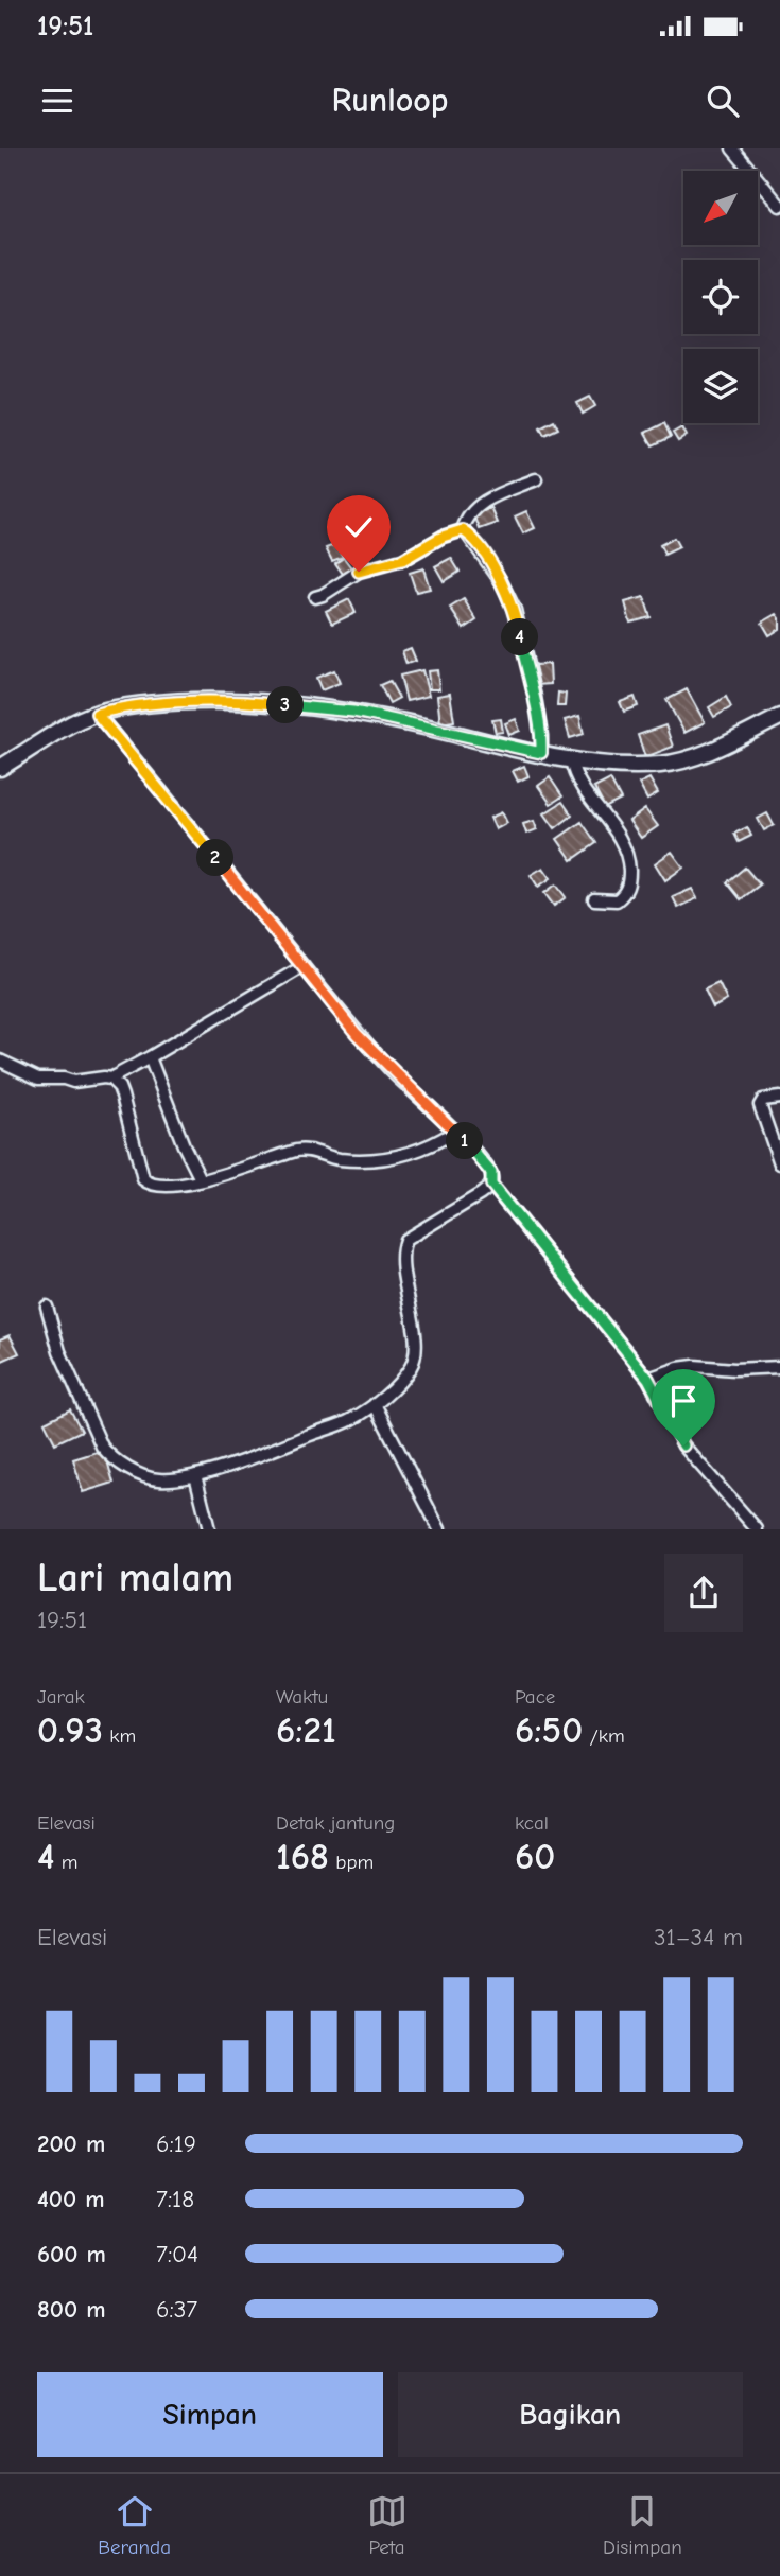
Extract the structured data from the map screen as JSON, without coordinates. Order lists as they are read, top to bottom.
{
  "north": "bottom left",
  "page": {
    "status": "19:51",
    "header": "Runloop",
    "pins": [
      "4",
      "3",
      "2",
      "1"
    ],
    "heading": ["Lari malam", "19:51"],
    "stats": [
      ["Jarak", "0.93 km"],
      ["Waktu", "6:21"],
      ["Pace", "6:50 /km"],
      ["Elevasi", "4 m"],
      ["Detak jantung", "168 bpm"],
      ["kcal", "60"]
    ],
    "chart": ["Elevasi", "31–34 m"],
    "list": [
      {
        "name": "200 m",
        "note": "6:19"
      },
      {
        "name": "400 m",
        "note": "7:18"
      },
      {
        "name": "600 m",
        "note": "7:04"
      },
      {
        "name": "800 m",
        "note": "6:37"
      }
    ],
    "buttons": ["Simpan", "Bagikan"],
    "tabs": ["Beranda", "Peta", "Disimpan"]
  }
}
